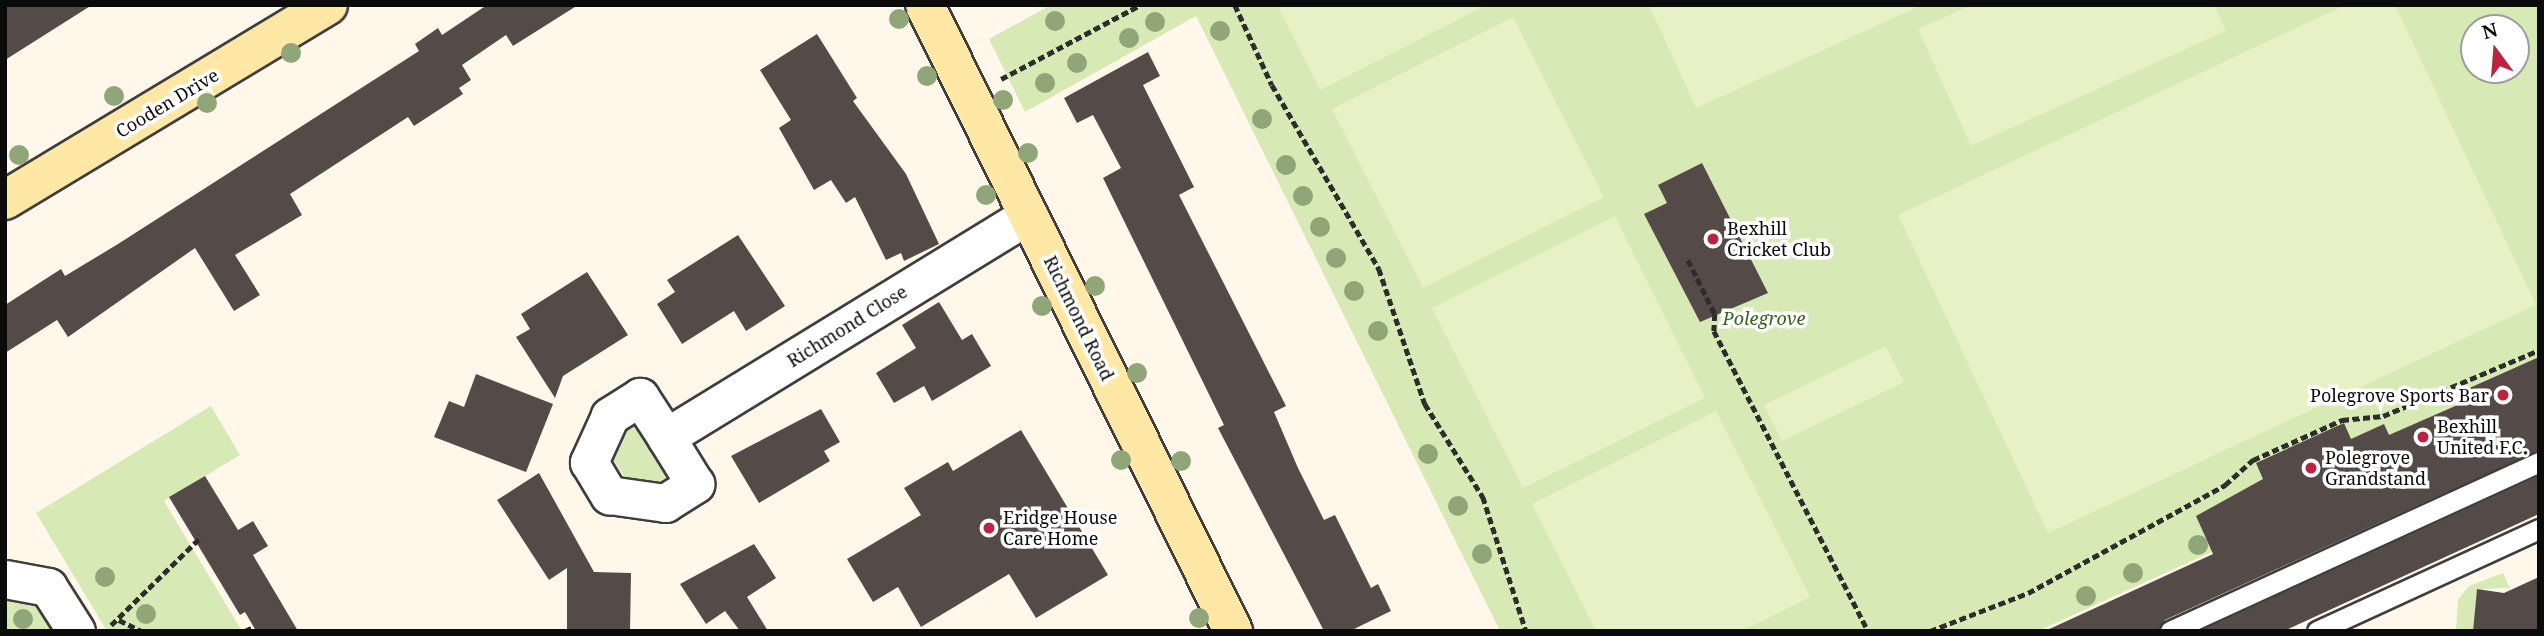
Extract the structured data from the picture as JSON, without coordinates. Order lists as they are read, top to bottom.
{
  "streets": {
    "main road": ["Cooden Drive", "Richmond Road"],
    "street": ["Richmond Close"]
  },
  "crossings": [
    ["Richmond Road", "Richmond Close"]
  ],
  "parks": ["Polegrove"],
  "places": [
    "Bexhill Cricket Club",
    "Polegrove Sports Bar",
    "Bexhill United F.C.",
    "Polegrove Grandstand",
    "Eridge House Care Home"
  ],
  "north": "top"
}
